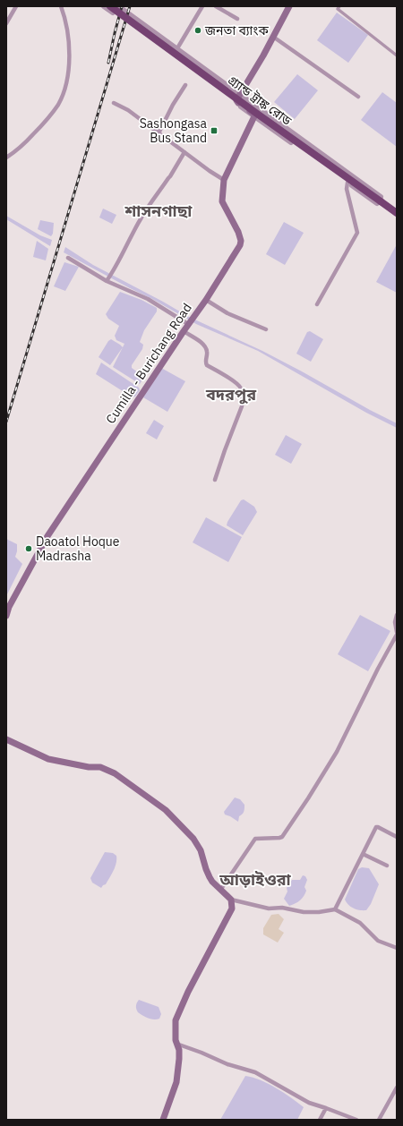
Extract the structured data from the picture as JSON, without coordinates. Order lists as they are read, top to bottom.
{
  "streets": {
    "highway": ["গ্র্যান্ড ট্রাঙ্ক রোড"],
    "main road": ["Cumilla - Burichang Road"]
  },
  "districts": ["শাসনগাছা", "বদরপুর", "আড়াইওরা"],
  "places": {
    "other": ["জনতা ব্যাংক", "Daoatol Hoque Madrasha"],
    "transit": ["Sashongasa Bus Stand"]
  }
}
